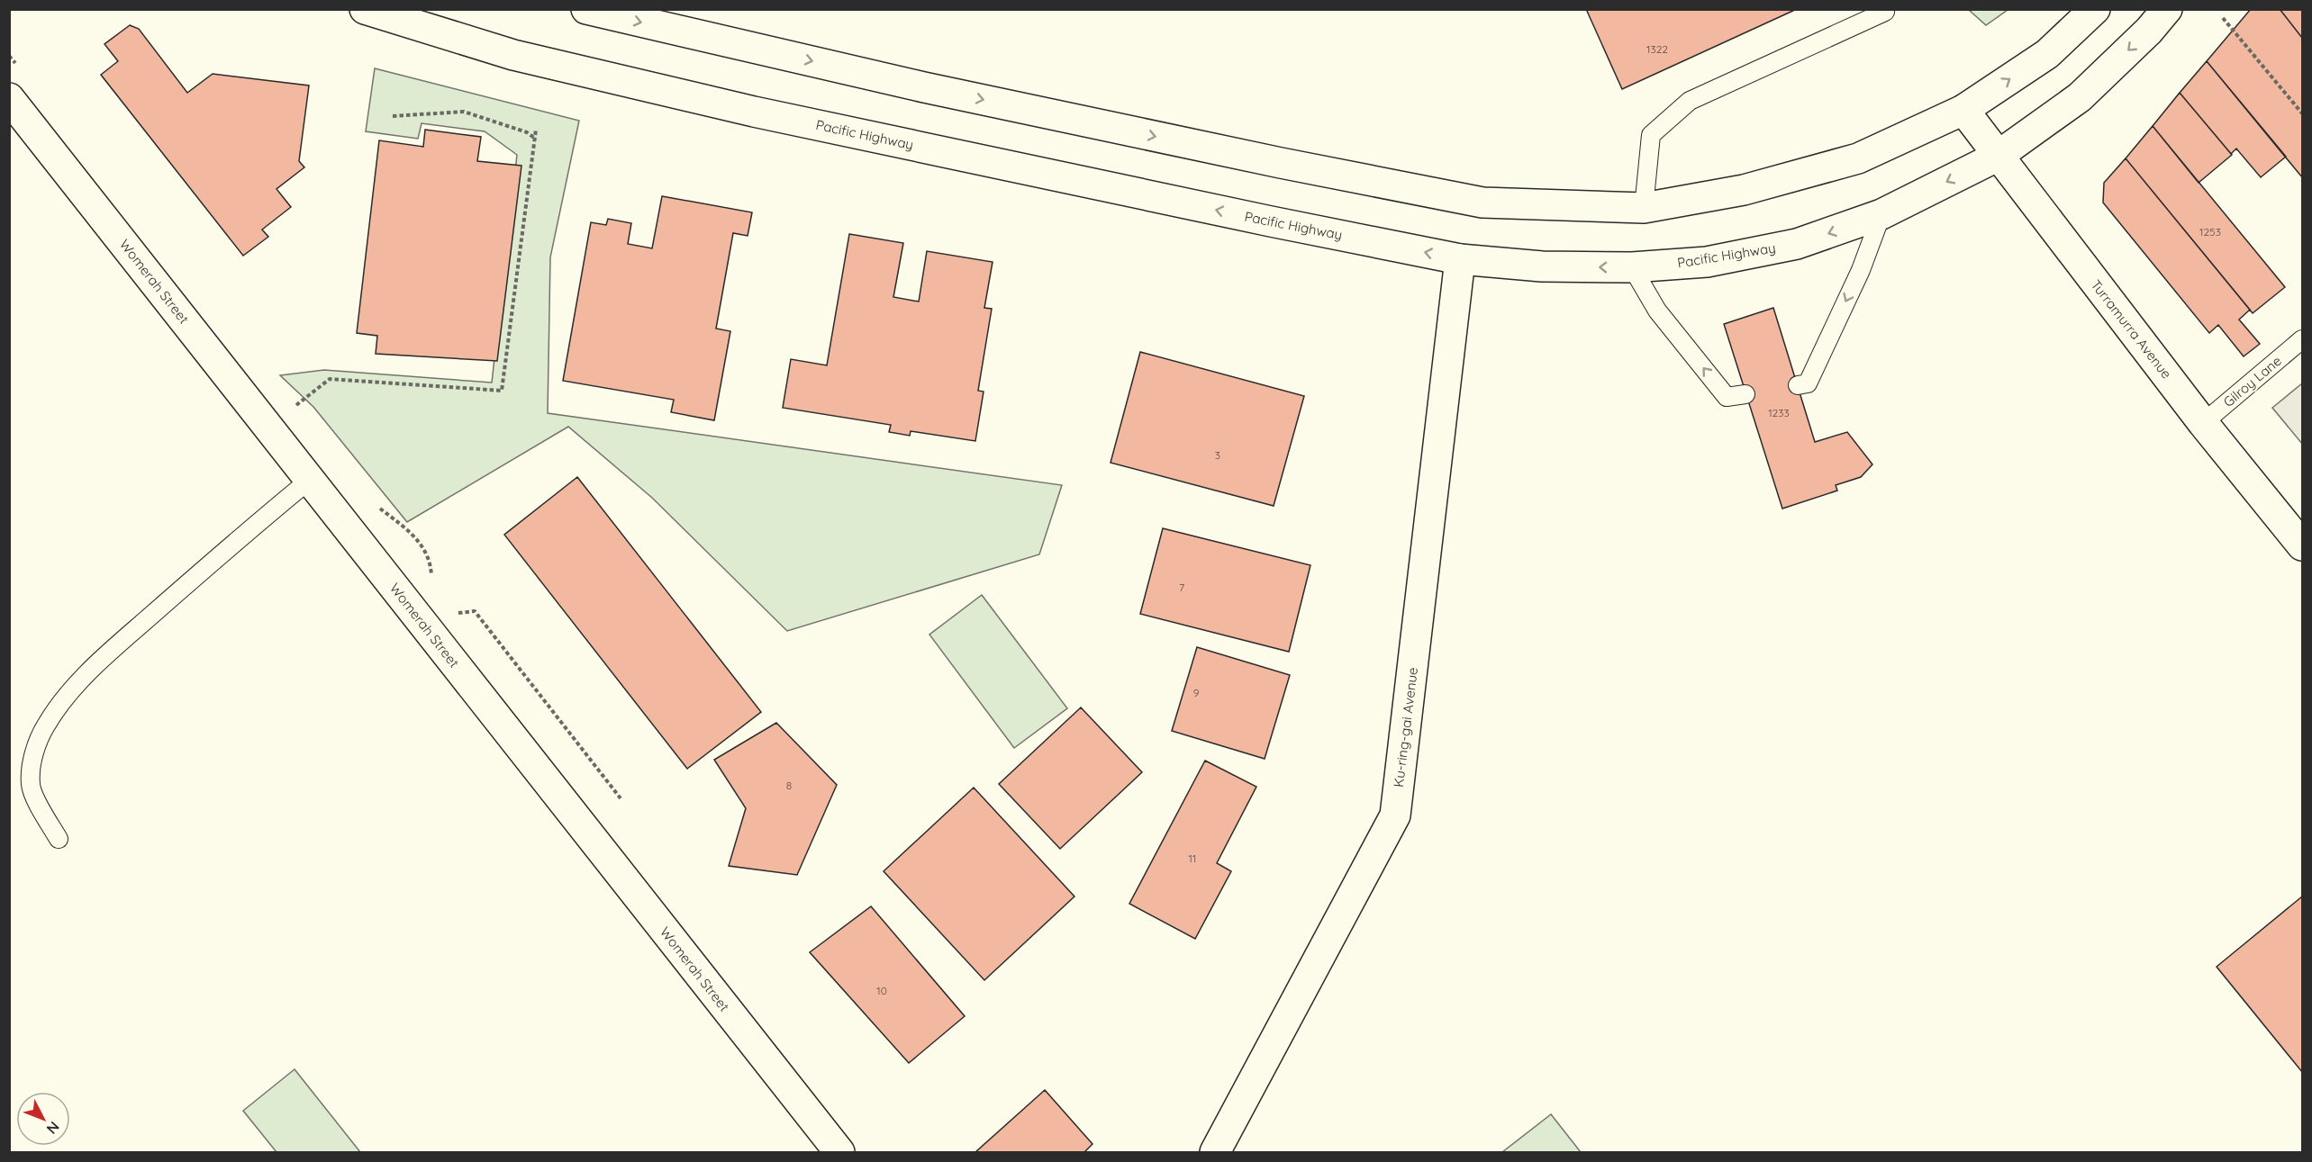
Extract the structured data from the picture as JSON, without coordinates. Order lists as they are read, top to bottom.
{
  "streets": {
    "main road": [
      "Pacific Highway",
      "Womerah Street",
      "Turramurra Avenue",
      "Ku-ring-gai Avenue"
    ],
    "lane": ["Gilroy Lane"]
  },
  "crossings": [
    ["Pacific Highway", "Turramurra Avenue"],
    ["Pacific Highway", "Ku-ring-gai Avenue"],
    ["Turramurra Avenue", "Gilroy Lane"]
  ],
  "house_numbers": [
    "1322",
    "1253",
    "1233",
    "3",
    "7",
    "9",
    "8",
    "11",
    "10"
  ],
  "north": "bottom right"
}
